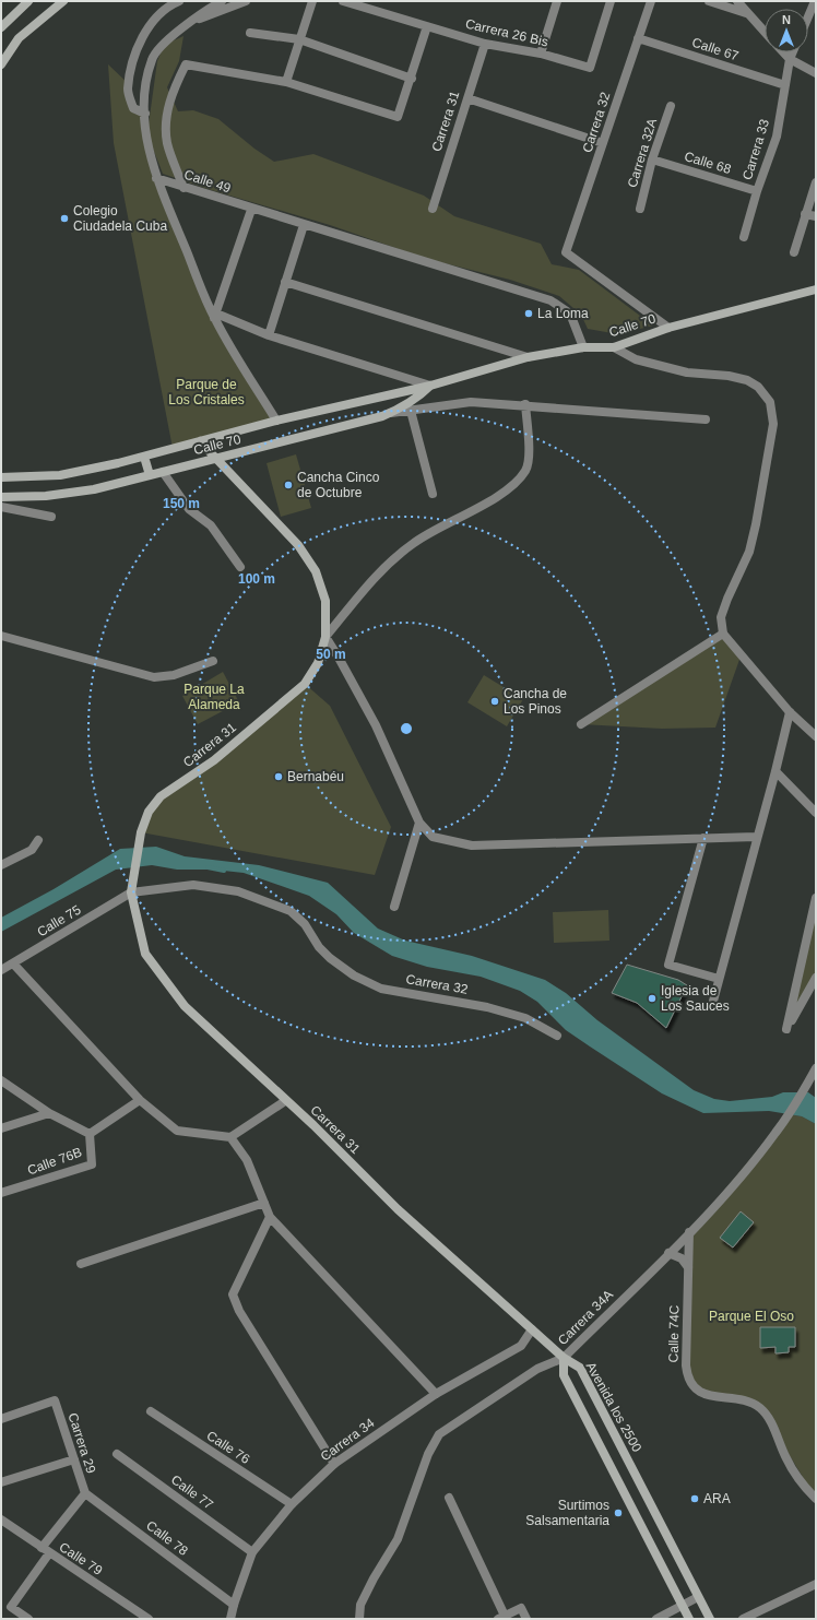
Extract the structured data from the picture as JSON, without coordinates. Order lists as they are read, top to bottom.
{
  "streets": {
    "main road": ["Carrera 31", "Calle 70", "Avenida los 2500"],
    "street": [
      "Carrera 26 Bis",
      "Calle 67",
      "Carrera 32",
      "Carrera 33",
      "Carrera 32A",
      "Calle 68",
      "Calle 49",
      "Calle 75",
      "Calle 76B",
      "Carrera 34A",
      "Calle 74C",
      "Carrera 34",
      "Carrera 29",
      "Calle 76",
      "Calle 77",
      "Calle 78",
      "Calle 79"
    ]
  },
  "crossings": [
    ["Carrera 26 Bis", "Carrera 31"],
    ["Calle 67", "Carrera 32"],
    ["Calle 67", "Carrera 33"],
    ["Carrera 31", "Carrera 32"],
    ["Carrera 31", "Calle 70"],
    ["Carrera 31", "Calle 75"],
    ["Carrera 31", "Carrera 34A"],
    ["Carrera 31", "Avenida los 2500"],
    ["Carrera 31", "Carrera 34"],
    ["Carrera 32", "Calle 70"],
    ["Carrera 32", "Calle 75"],
    ["Carrera 33", "Calle 68"],
    ["Carrera 32A", "Calle 68"],
    ["Calle 49", "Calle 70"],
    ["Carrera 34A", "Calle 74C"],
    ["Carrera 34A", "Avenida los 2500"],
    ["Carrera 34", "Calle 76"],
    ["Carrera 34", "Calle 77"],
    ["Carrera 34", "Calle 78"],
    ["Carrera 29", "Calle 78"]
  ],
  "parks": ["Parque de Los Cristales", "Parque La Alameda", "Parque El Oso"],
  "places": [
    "Colegio Ciudadela Cuba",
    "La Loma",
    "Cancha Cinco de Octubre",
    "Cancha de Los Pinos",
    "Bernabéu",
    "Iglesia de Los Sauces",
    "ARA",
    "Surtimos Salsamentaria"
  ],
  "north": "top",
  "rings": ["150 m", "100 m", "50 m"]
}
